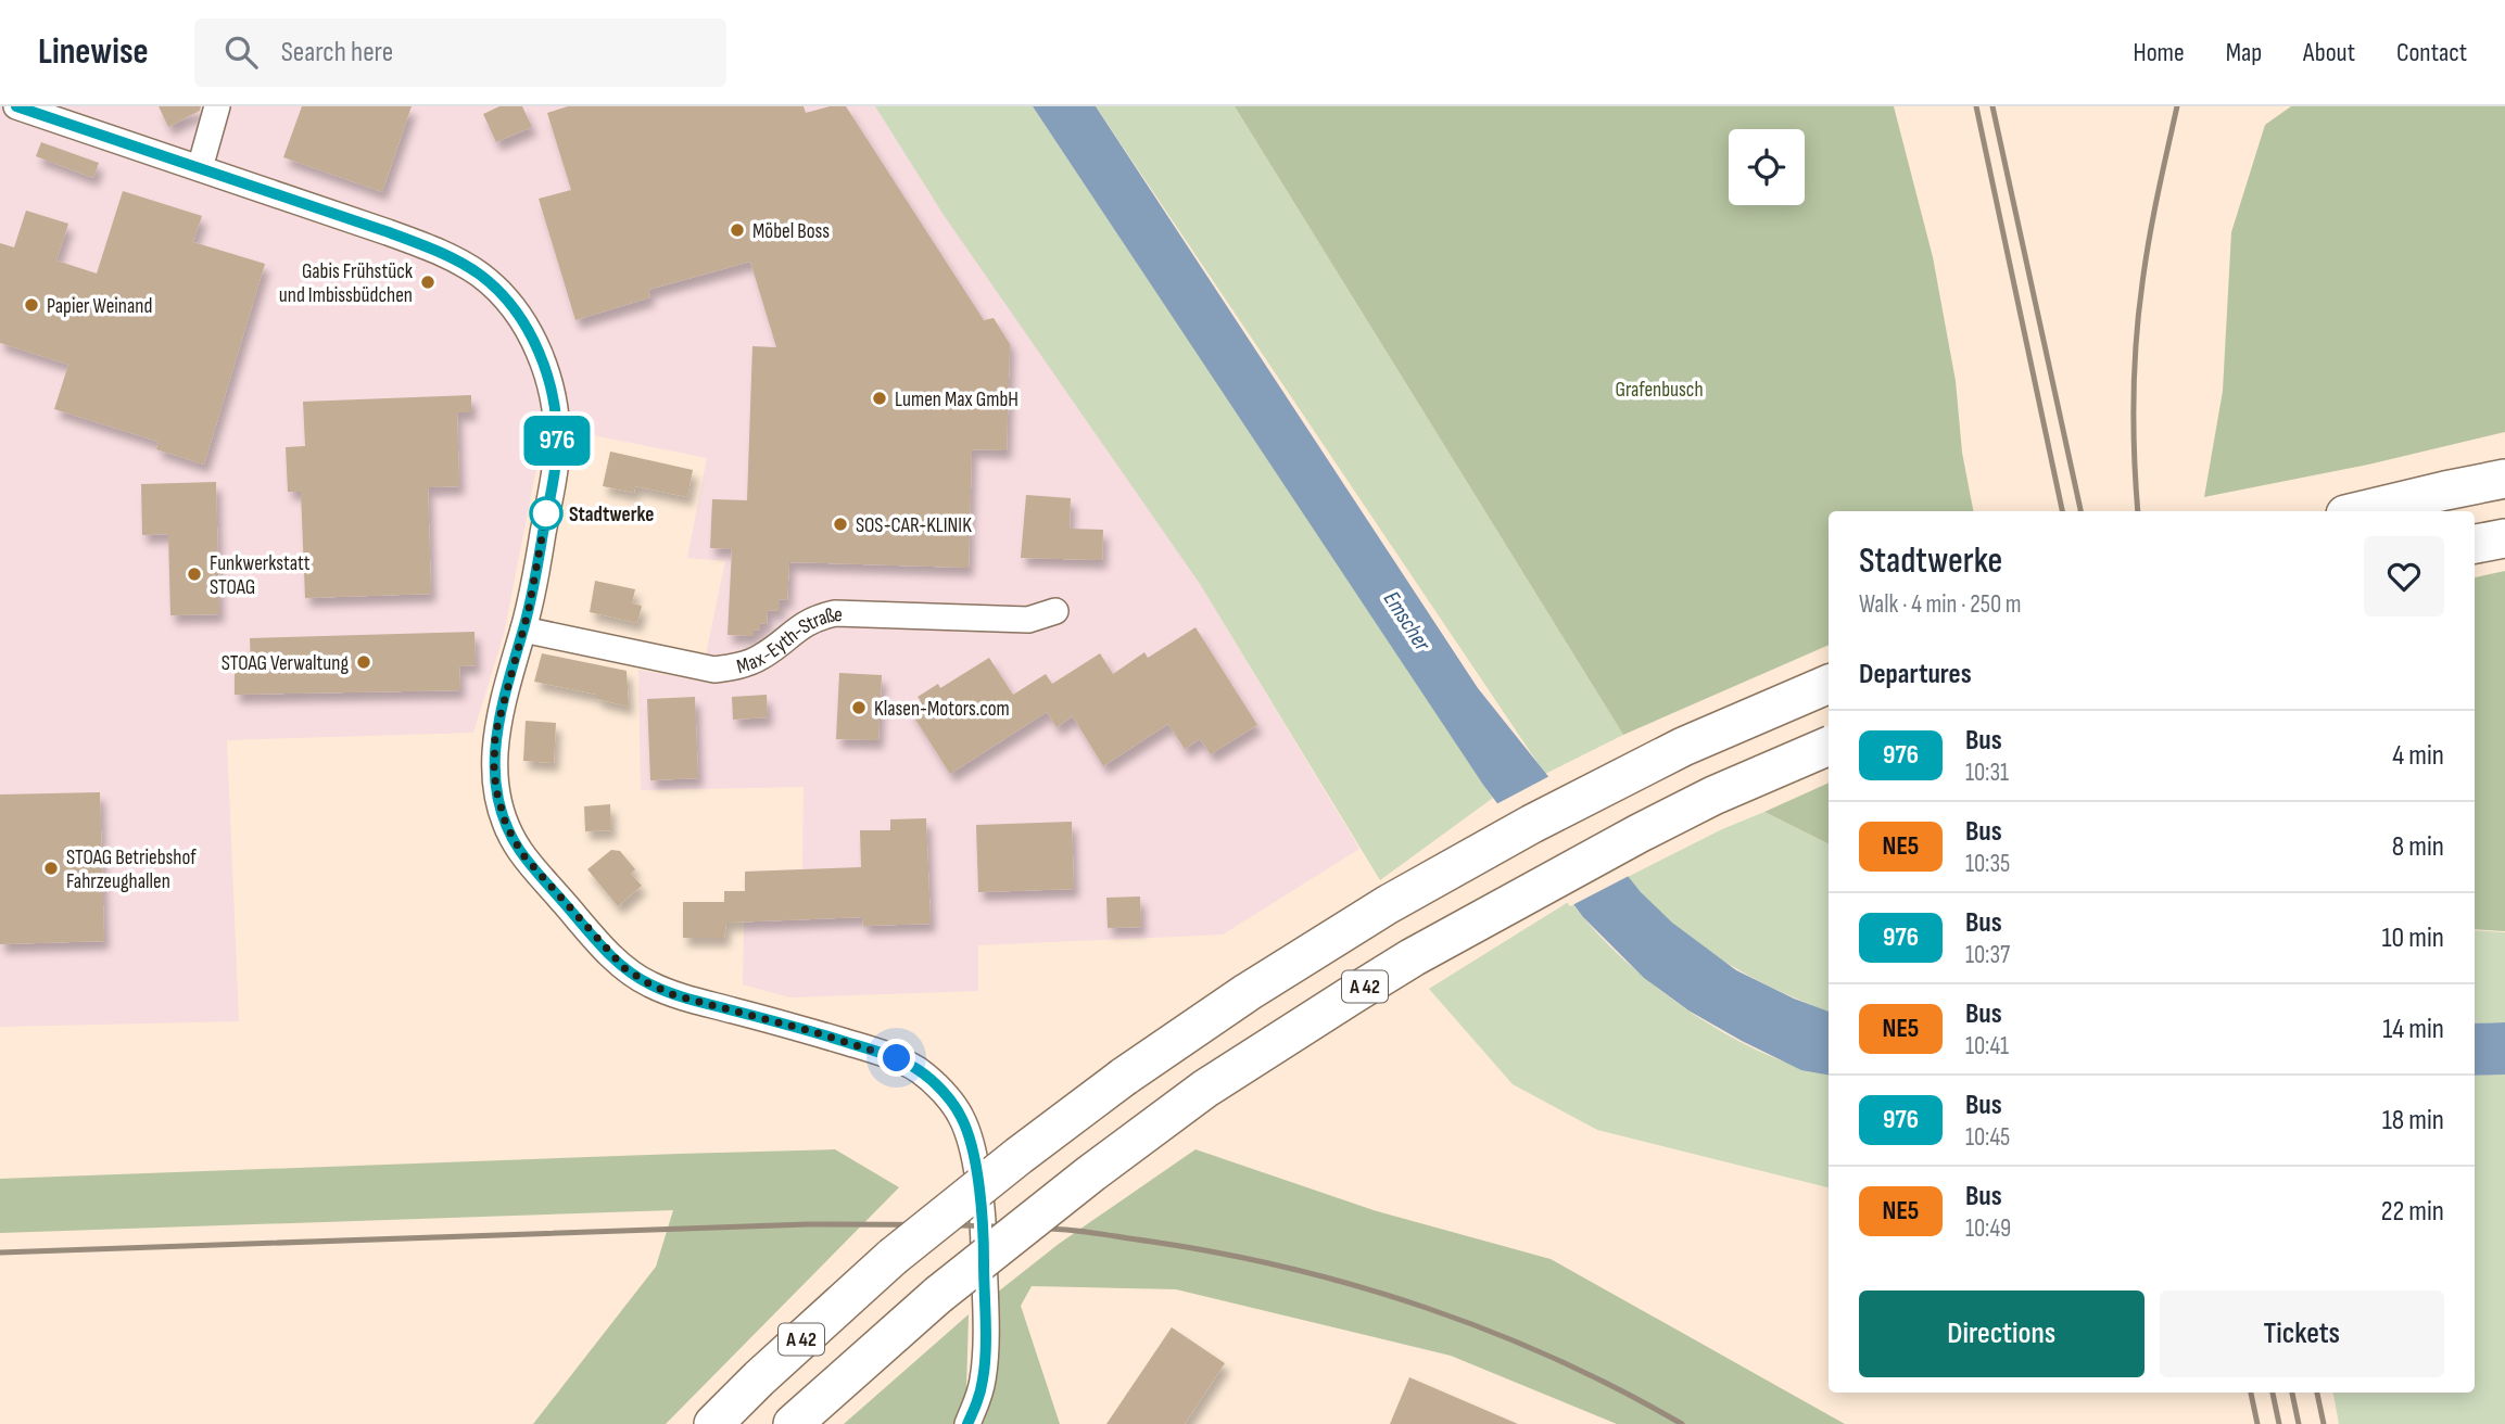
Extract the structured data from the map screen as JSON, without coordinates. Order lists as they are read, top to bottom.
{
  "streets": {
    "highway": ["A 42"],
    "street": ["Max-Eyth-Straße"]
  },
  "water": ["Emscher"],
  "parks": ["Grafenbusch"],
  "places": [
    "Möbel Boss",
    "Gabis Frühstück und Imbissbüdchen",
    "Papier Weinand",
    "Lumen Max GmbH",
    "Stadtwerke",
    "SOS-CAR-KLINIK",
    "Funkwerkstatt STOAG",
    "STOAG Verwaltung",
    "Klasen-Motors.com",
    "STOAG Betriebshof Fahrzeughallen"
  ],
  "lines": ["bus line 976"],
  "page": {
    "header": "Linewise",
    "search": "Search here",
    "nav": [
      "Home",
      "Map",
      "About",
      "Contact"
    ],
    "on_map": "976",
    "heading": [
      ["Stadtwerke", "Walk · 4 min · 250 m"],
      "Departures"
    ],
    "list": [
      {
        "mark": "976",
        "name": "Bus",
        "note": "10:31",
        "value": "4 min"
      },
      {
        "mark": "NE5",
        "name": "Bus",
        "note": "10:35",
        "value": "8 min"
      },
      {
        "mark": "976",
        "name": "Bus",
        "note": "10:37",
        "value": "10 min"
      },
      {
        "mark": "NE5",
        "name": "Bus",
        "note": "10:41",
        "value": "14 min"
      },
      {
        "mark": "976",
        "name": "Bus",
        "note": "10:45",
        "value": "18 min"
      },
      {
        "mark": "NE5",
        "name": "Bus",
        "note": "10:49",
        "value": "22 min"
      }
    ],
    "buttons": ["Directions", "Tickets"]
  }
}
